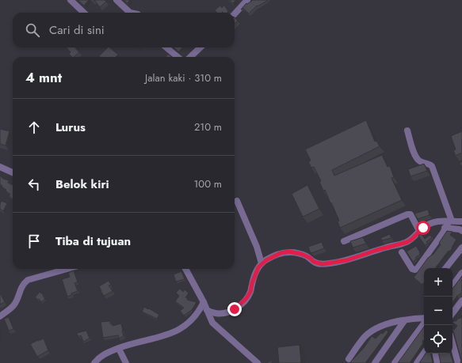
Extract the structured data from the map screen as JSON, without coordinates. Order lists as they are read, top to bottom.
{
  "page": {
    "search": "Cari di sini",
    "heading": ["4 mnt", "Jalan kaki · 310 m"],
    "list": [
      ["Lurus", "210 m"],
      ["Belok kiri", "100 m"],
      "Tiba di tujuan"
    ],
    "map_buttons": ["+", "−"]
  }
}
